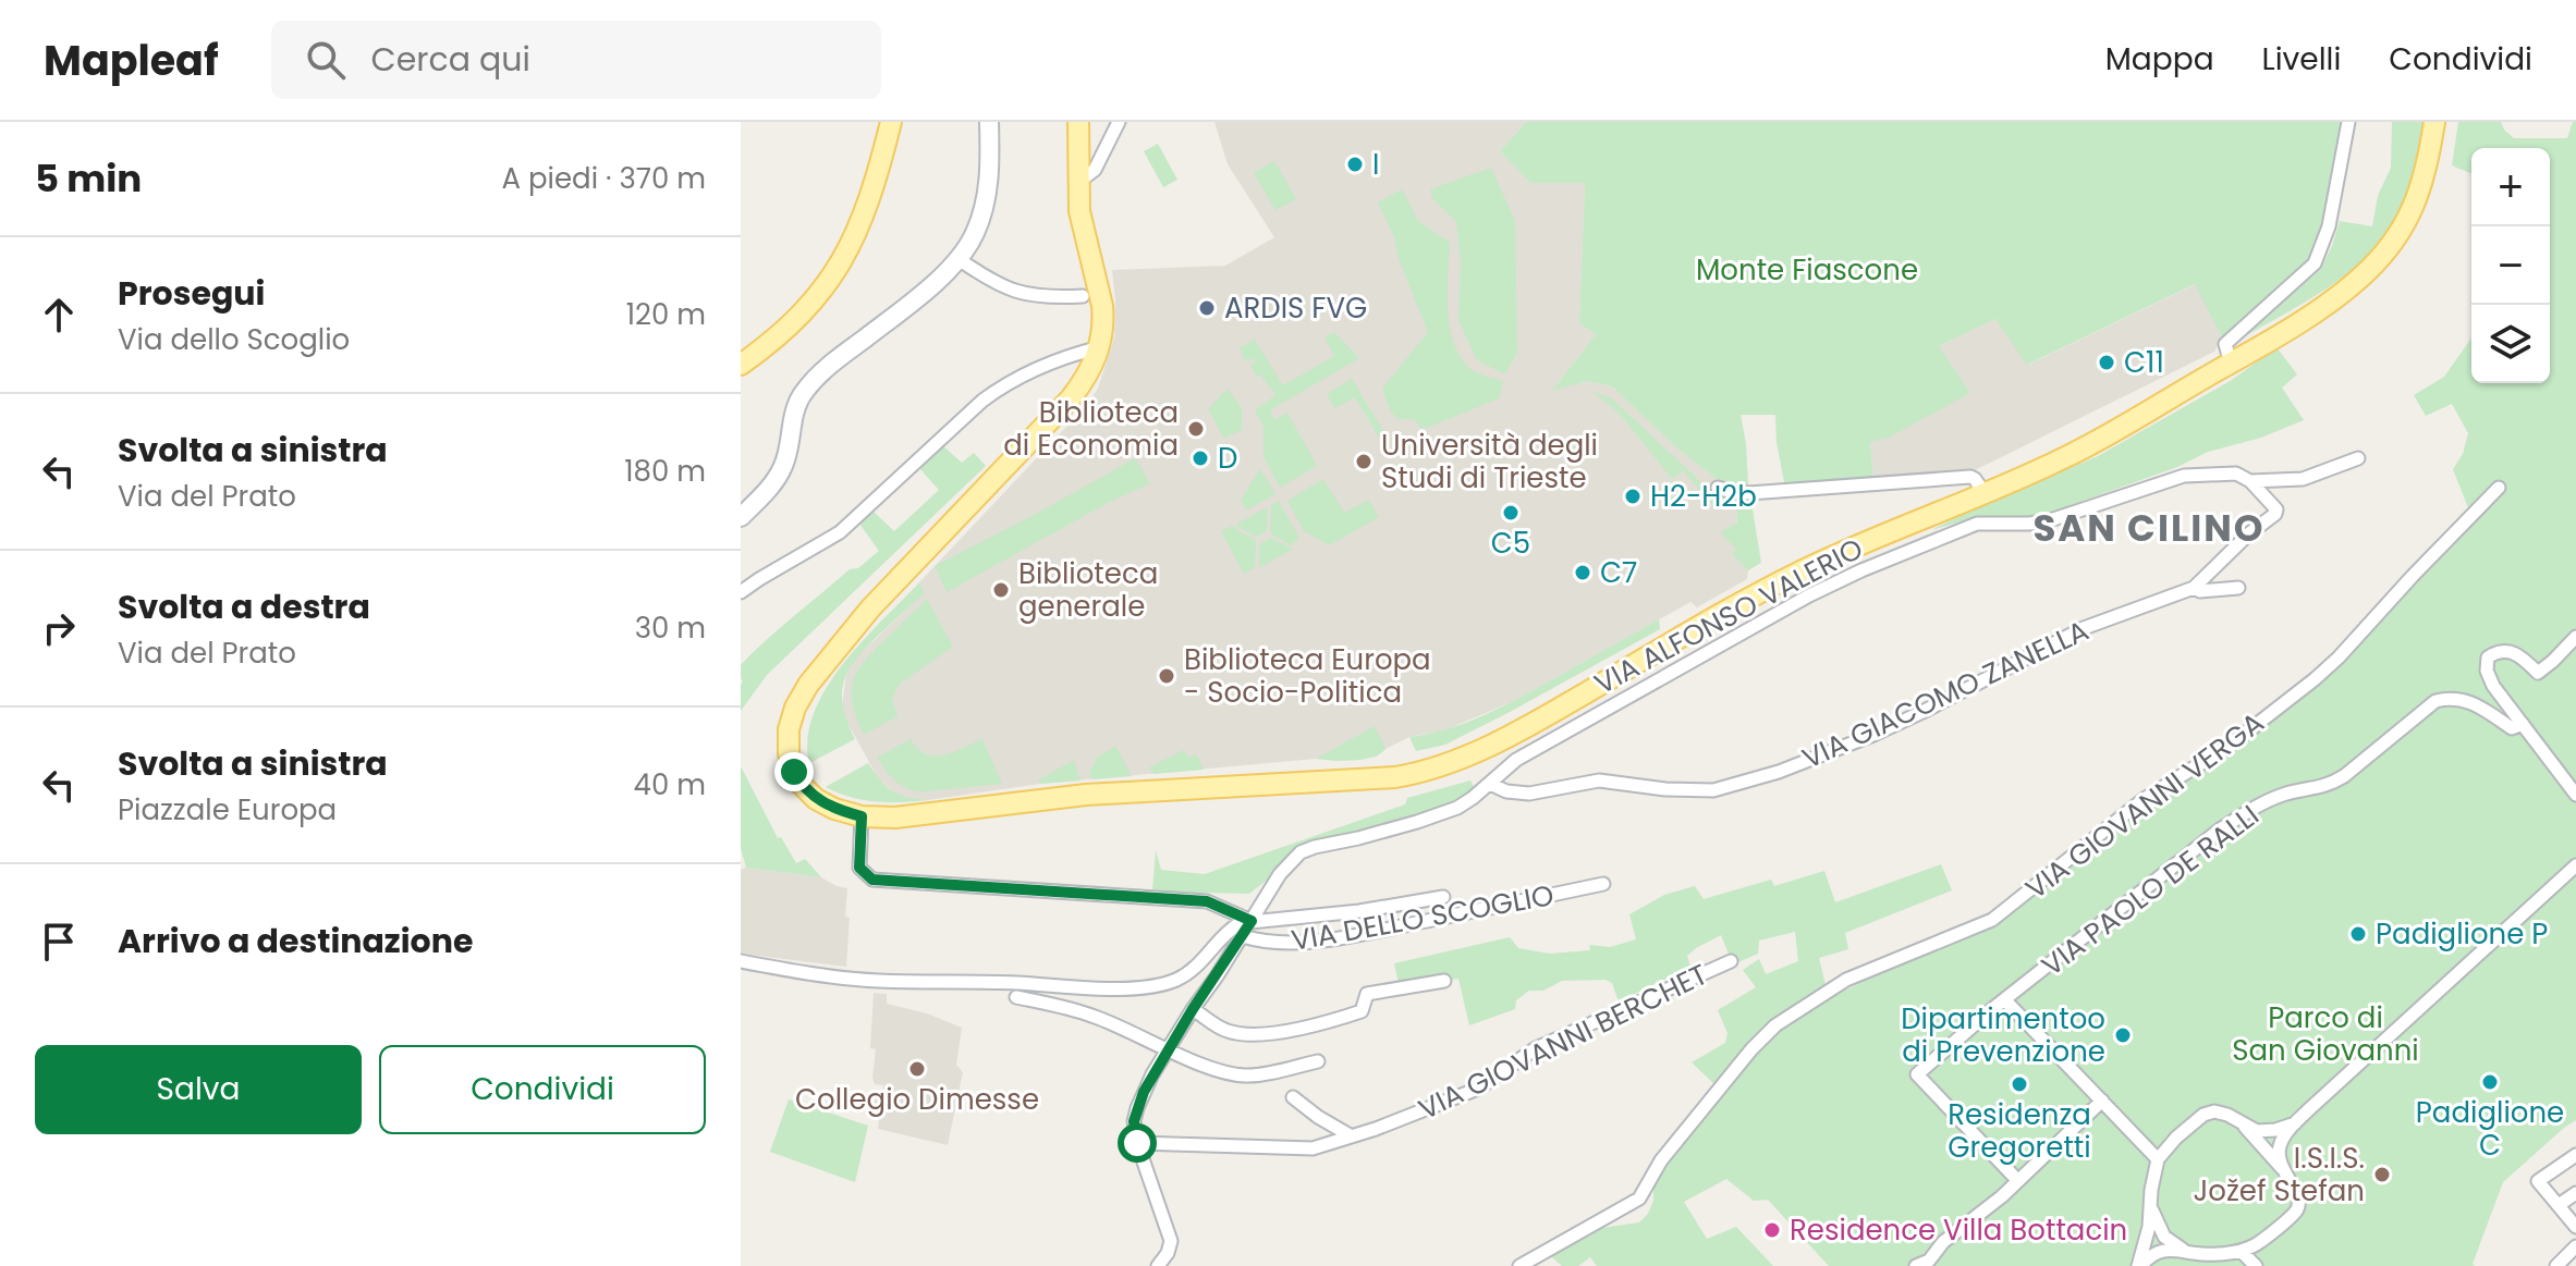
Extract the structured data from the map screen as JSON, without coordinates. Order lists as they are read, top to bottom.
{
  "streets": {
    "main road": ["VIA ALFONSO VALERIO"],
    "street": [
      "VIA GIACOMO ZANELLA",
      "VIA GIOVANNI VERGA",
      "VIA PAOLO DE RALLI",
      "VIA DELLO SCOGLIO",
      "VIA GIOVANNI BERCHET"
    ]
  },
  "crossings": [
    ["VIA GIACOMO ZANELLA", "VIA DELLO SCOGLIO"],
    ["VIA DELLO SCOGLIO", "VIA GIOVANNI BERCHET"]
  ],
  "districts": ["SAN CILINO"],
  "parks": ["Monte Fiascone", "Parco di San Giovanni"],
  "places": [
    "I",
    "ARDIS FVG",
    "C11",
    "Biblioteca di Economia",
    "D",
    "Università degli Studi di Trieste",
    "H2-H2b",
    "C5",
    "C7",
    "Biblioteca generale",
    "Biblioteca Europa - Socio-Politica",
    "Padiglione P",
    "Dipartimentoo di Prevenzione",
    "Collegio Dimesse",
    "Padiglione C",
    "Residenza Gregoretti",
    "I.S.I.S. Jožef Stefan",
    "Residence Villa Bottacin"
  ],
  "page": {
    "header": "Mapleaf",
    "search": "Cerca qui",
    "nav": ["Mappa", "Livelli", "Condividi"],
    "heading": ["5 min", "A piedi · 370 m"],
    "map_buttons": ["+", "−"],
    "list": [
      ["Prosegui", "Via dello Scoglio", "120 m"],
      ["Svolta a sinistra", "Via del Prato", "180 m"],
      ["Svolta a destra", "Via del Prato", "30 m"],
      ["Svolta a sinistra", "Piazzale Europa", "40 m"],
      "Arrivo a destinazione"
    ],
    "buttons": ["Salva", "Condividi"]
  }
}
